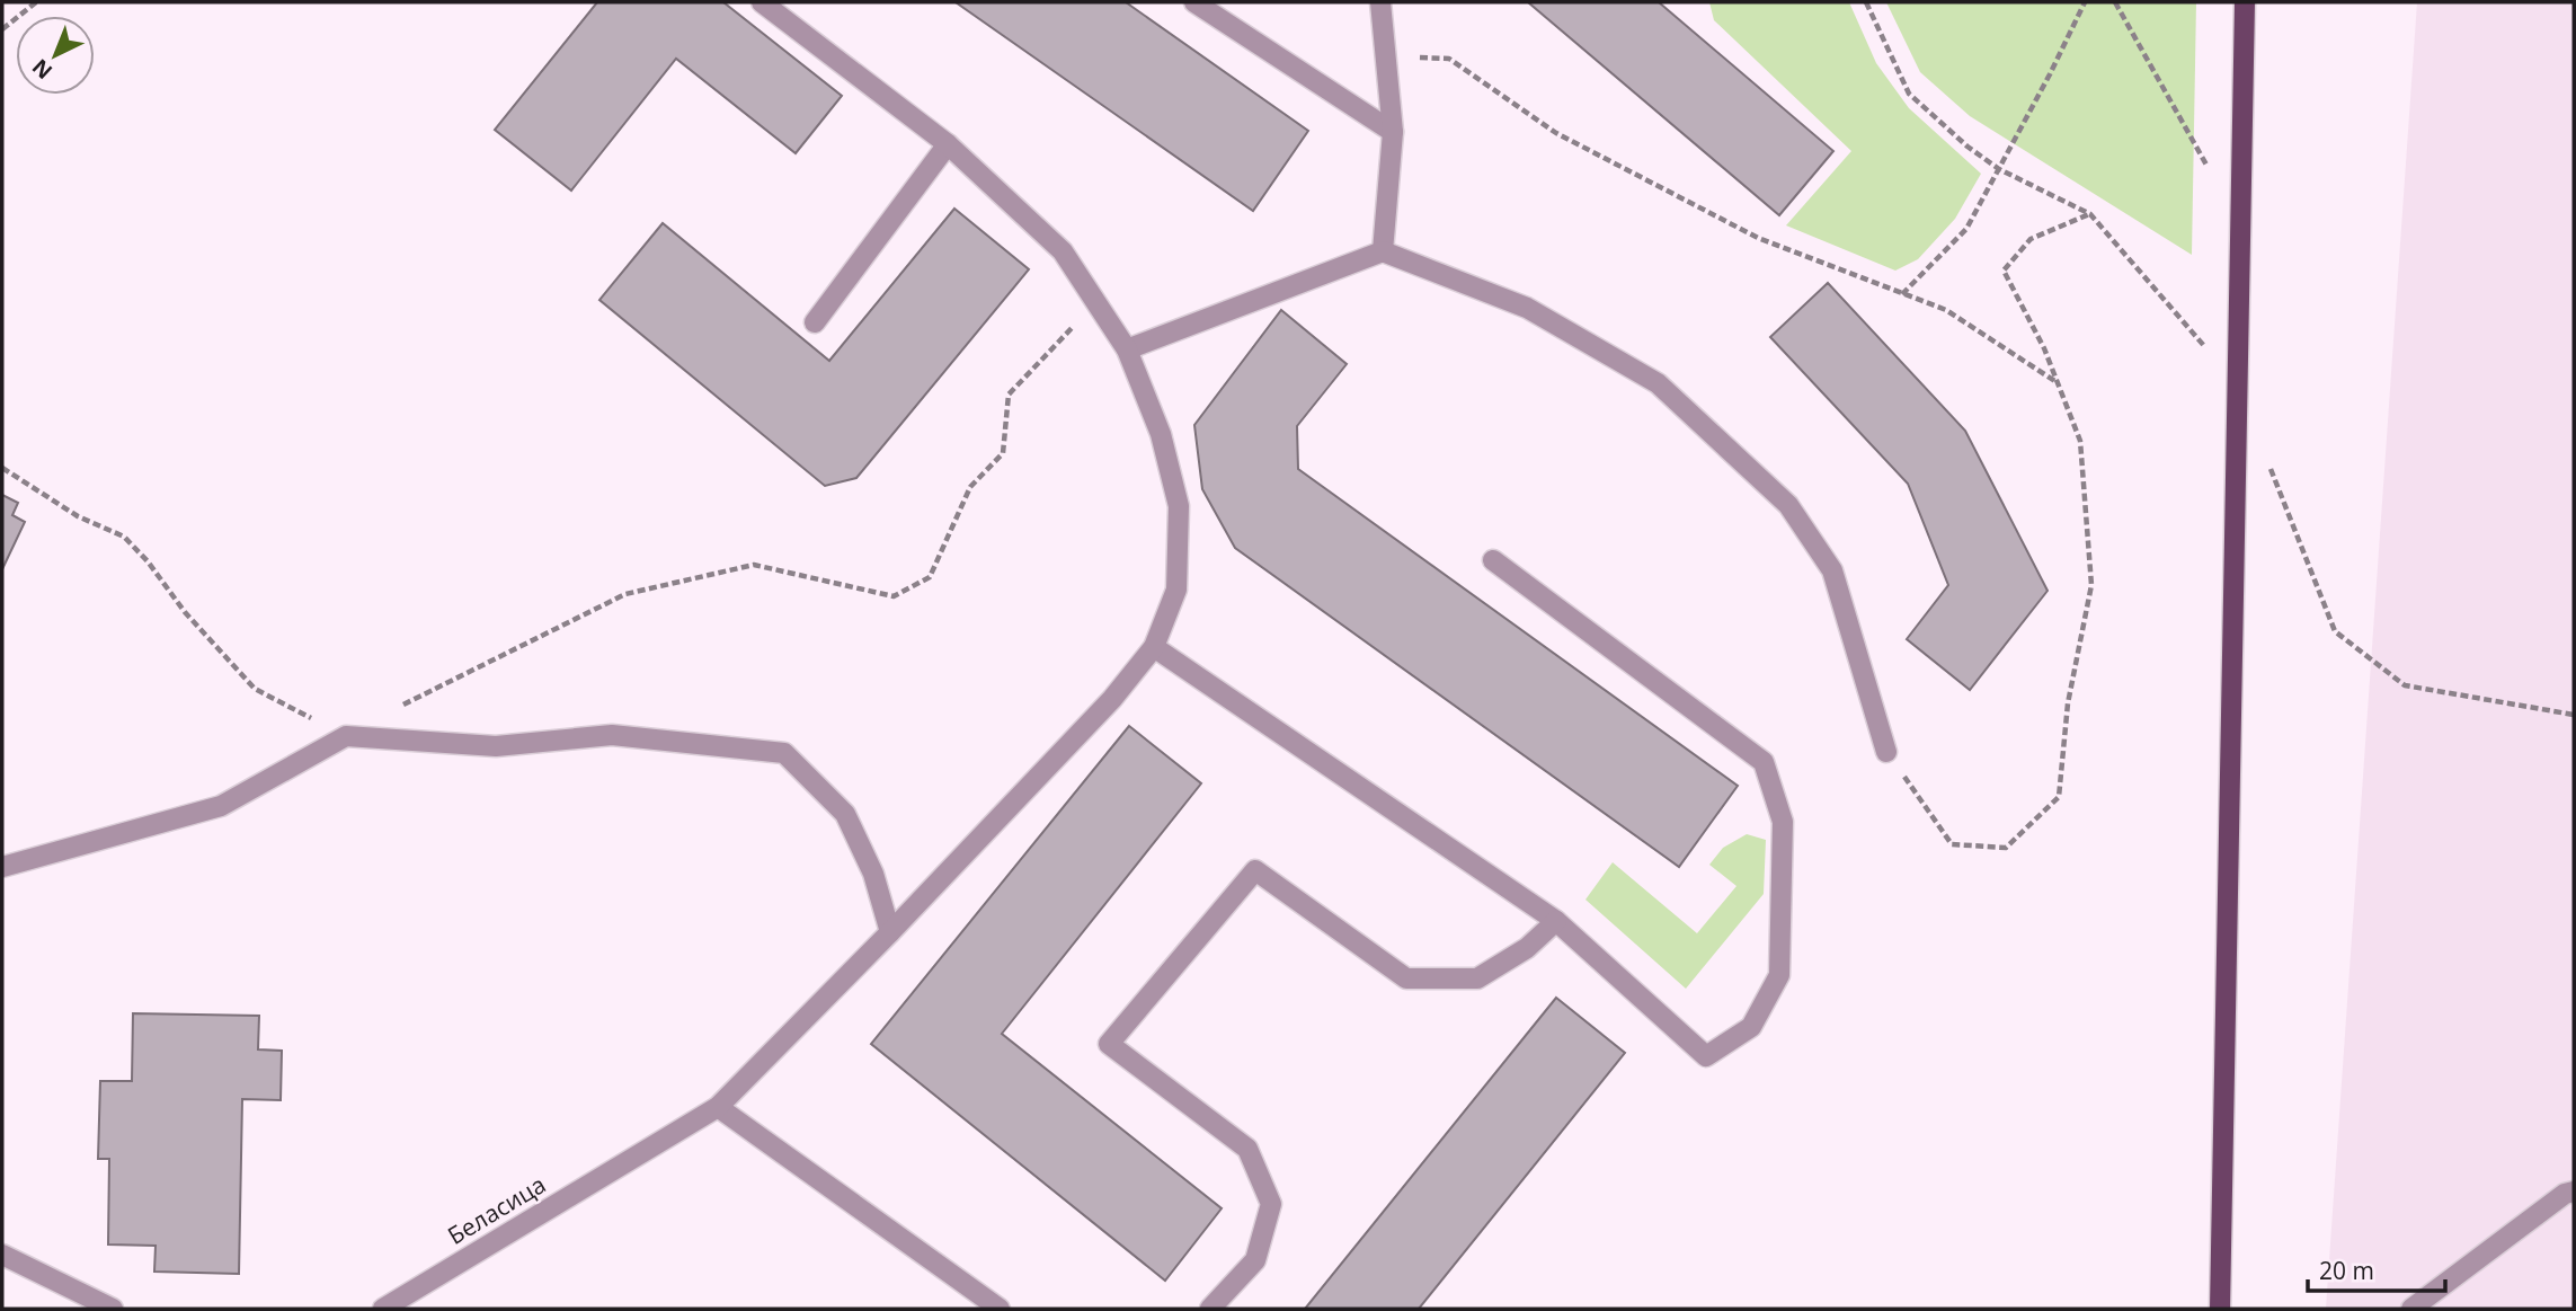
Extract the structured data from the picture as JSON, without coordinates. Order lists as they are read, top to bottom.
{
  "streets": {
    "street": ["Беласица"]
  },
  "scale_bar": "20 m",
  "north": "bottom left"
}
